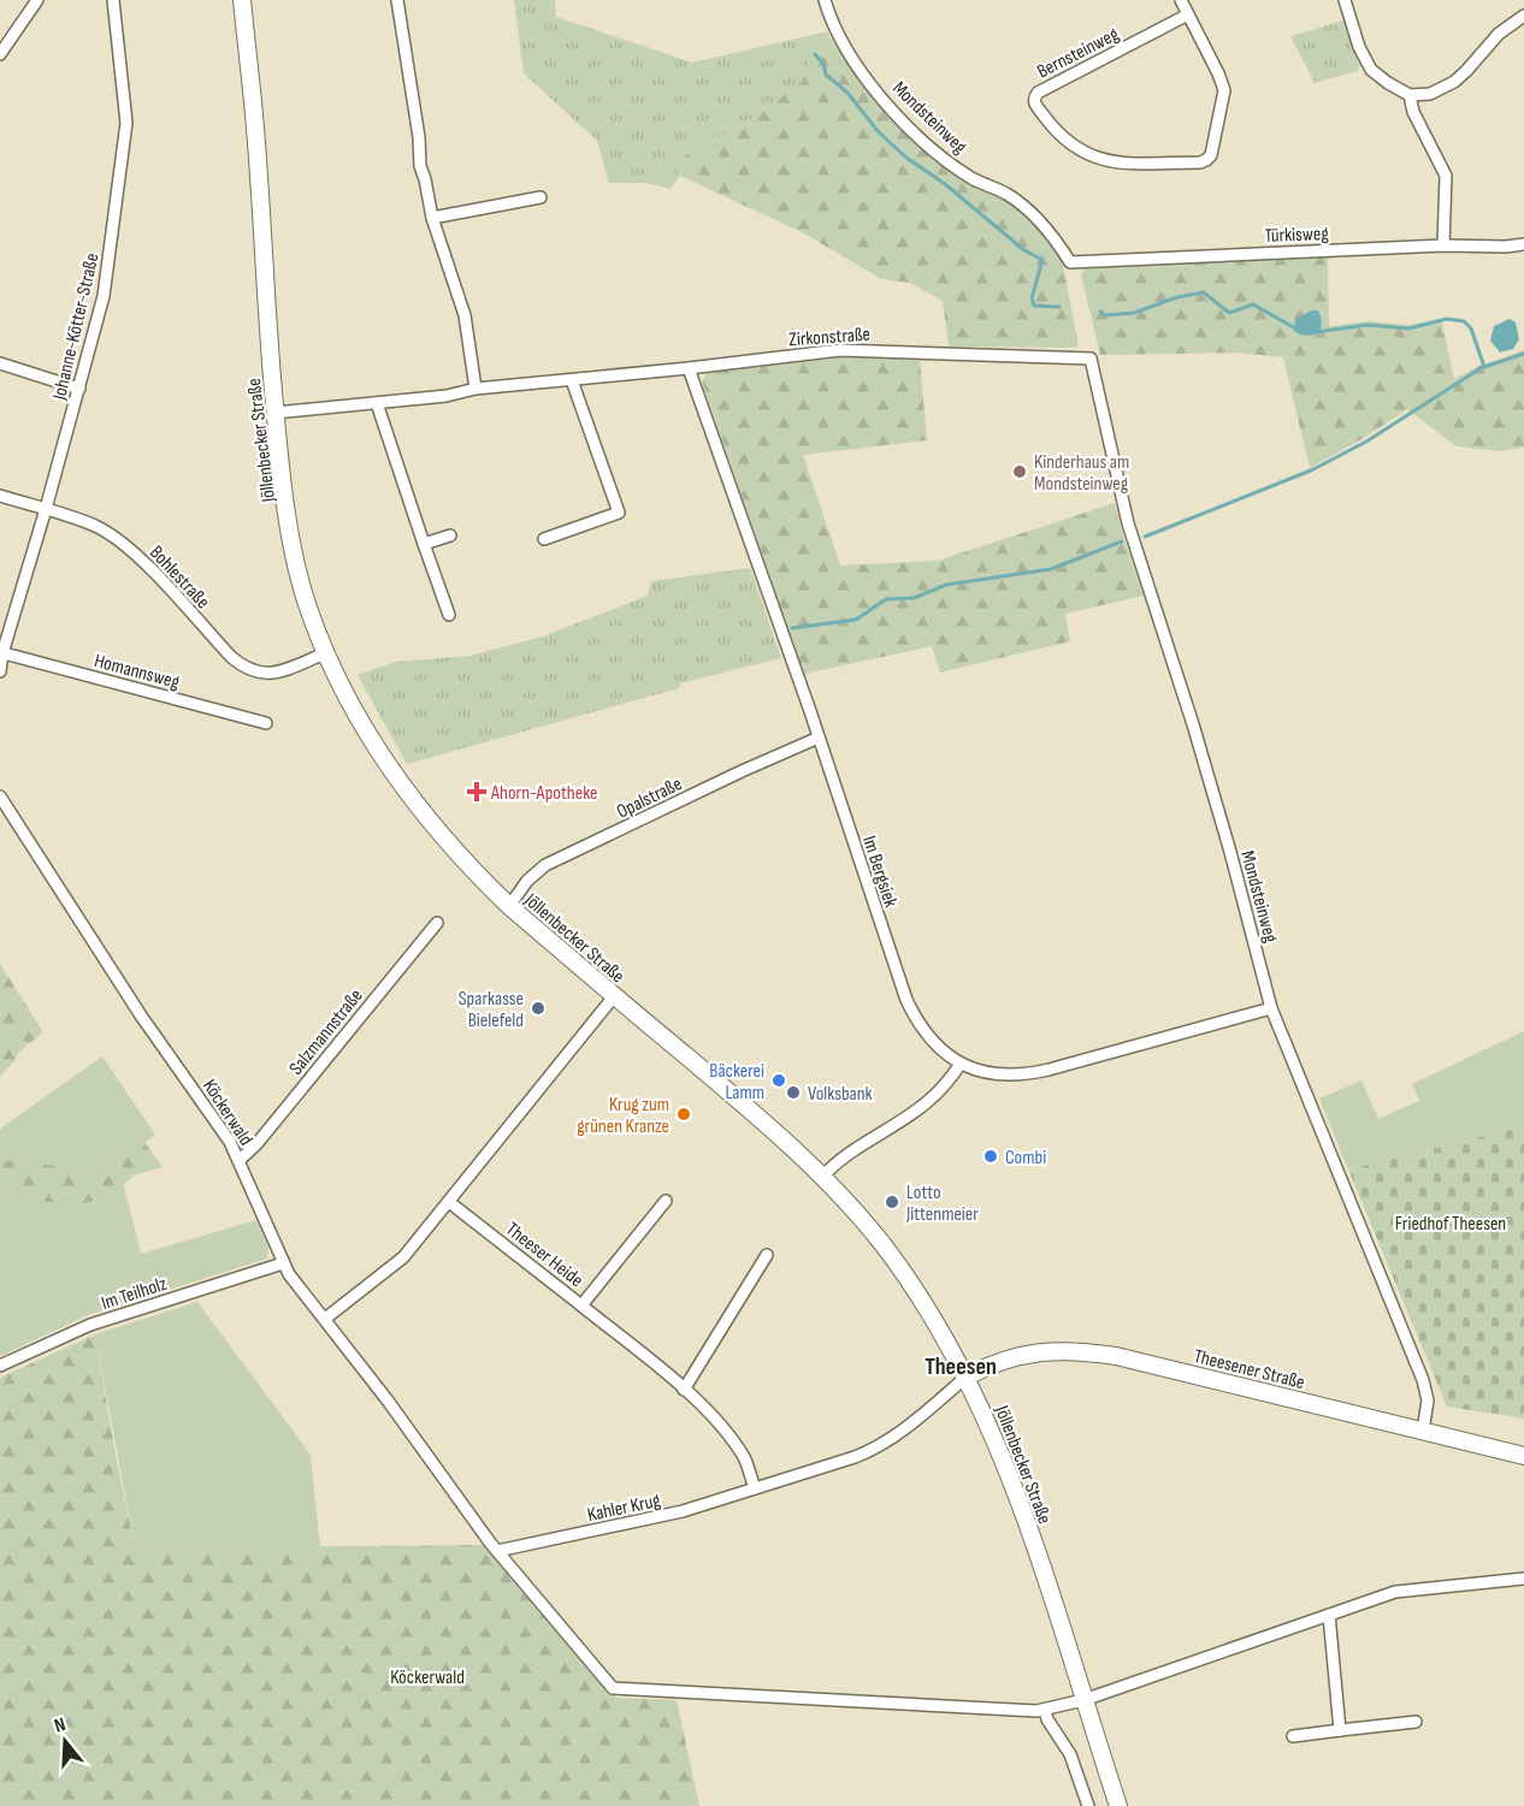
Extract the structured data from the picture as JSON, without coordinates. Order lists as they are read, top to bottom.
{
  "streets": {
    "main road": ["Jöllenbecker Straße", "Theesener Straße"],
    "street": [
      "Bernsteinweg",
      "Mondsteinweg",
      "Türkisweg",
      "Johanne-Kötter-Straße",
      "Zirkonstraße",
      "Bohlestraße",
      "Homannsweg",
      "Opalstraße",
      "Im Bergsiek",
      "Salzmannstraße",
      "Köckerwald",
      "Theeser Heide",
      "Im Teilholz",
      "Kahler Krug"
    ]
  },
  "crossings": [
    ["Mondsteinweg", "Türkisweg"],
    ["Mondsteinweg", "Zirkonstraße"],
    ["Mondsteinweg", "Im Bergsiek"],
    ["Mondsteinweg", "Theesener Straße"],
    ["Johanne-Kötter-Straße", "Bohlestraße"],
    ["Johanne-Kötter-Straße", "Homannsweg"],
    ["Zirkonstraße", "Jöllenbecker Straße"],
    ["Zirkonstraße", "Im Bergsiek"],
    ["Jöllenbecker Straße", "Bohlestraße"],
    ["Jöllenbecker Straße", "Opalstraße"],
    ["Jöllenbecker Straße", "Köckerwald"],
    ["Jöllenbecker Straße", "Theesener Straße"],
    ["Jöllenbecker Straße", "Kahler Krug"],
    ["Opalstraße", "Im Bergsiek"],
    ["Salzmannstraße", "Köckerwald"],
    ["Köckerwald", "Im Teilholz"],
    ["Köckerwald", "Kahler Krug"],
    ["Theesener Straße", "Kahler Krug"]
  ],
  "districts": ["Theesen"],
  "parks": ["Friedhof Theesen", "Köckerwald"],
  "places": {
    "other": [
      "Kinderhaus am Mondsteinweg",
      "Sparkasse Bielefeld",
      "Bäckerei Lamm",
      "Volksbank",
      "Krug zum grünen Kranze",
      "Combi",
      "Lotto Jittenmeier"
    ],
    "health": ["Ahorn-Apotheke"]
  },
  "north": "top"
}
